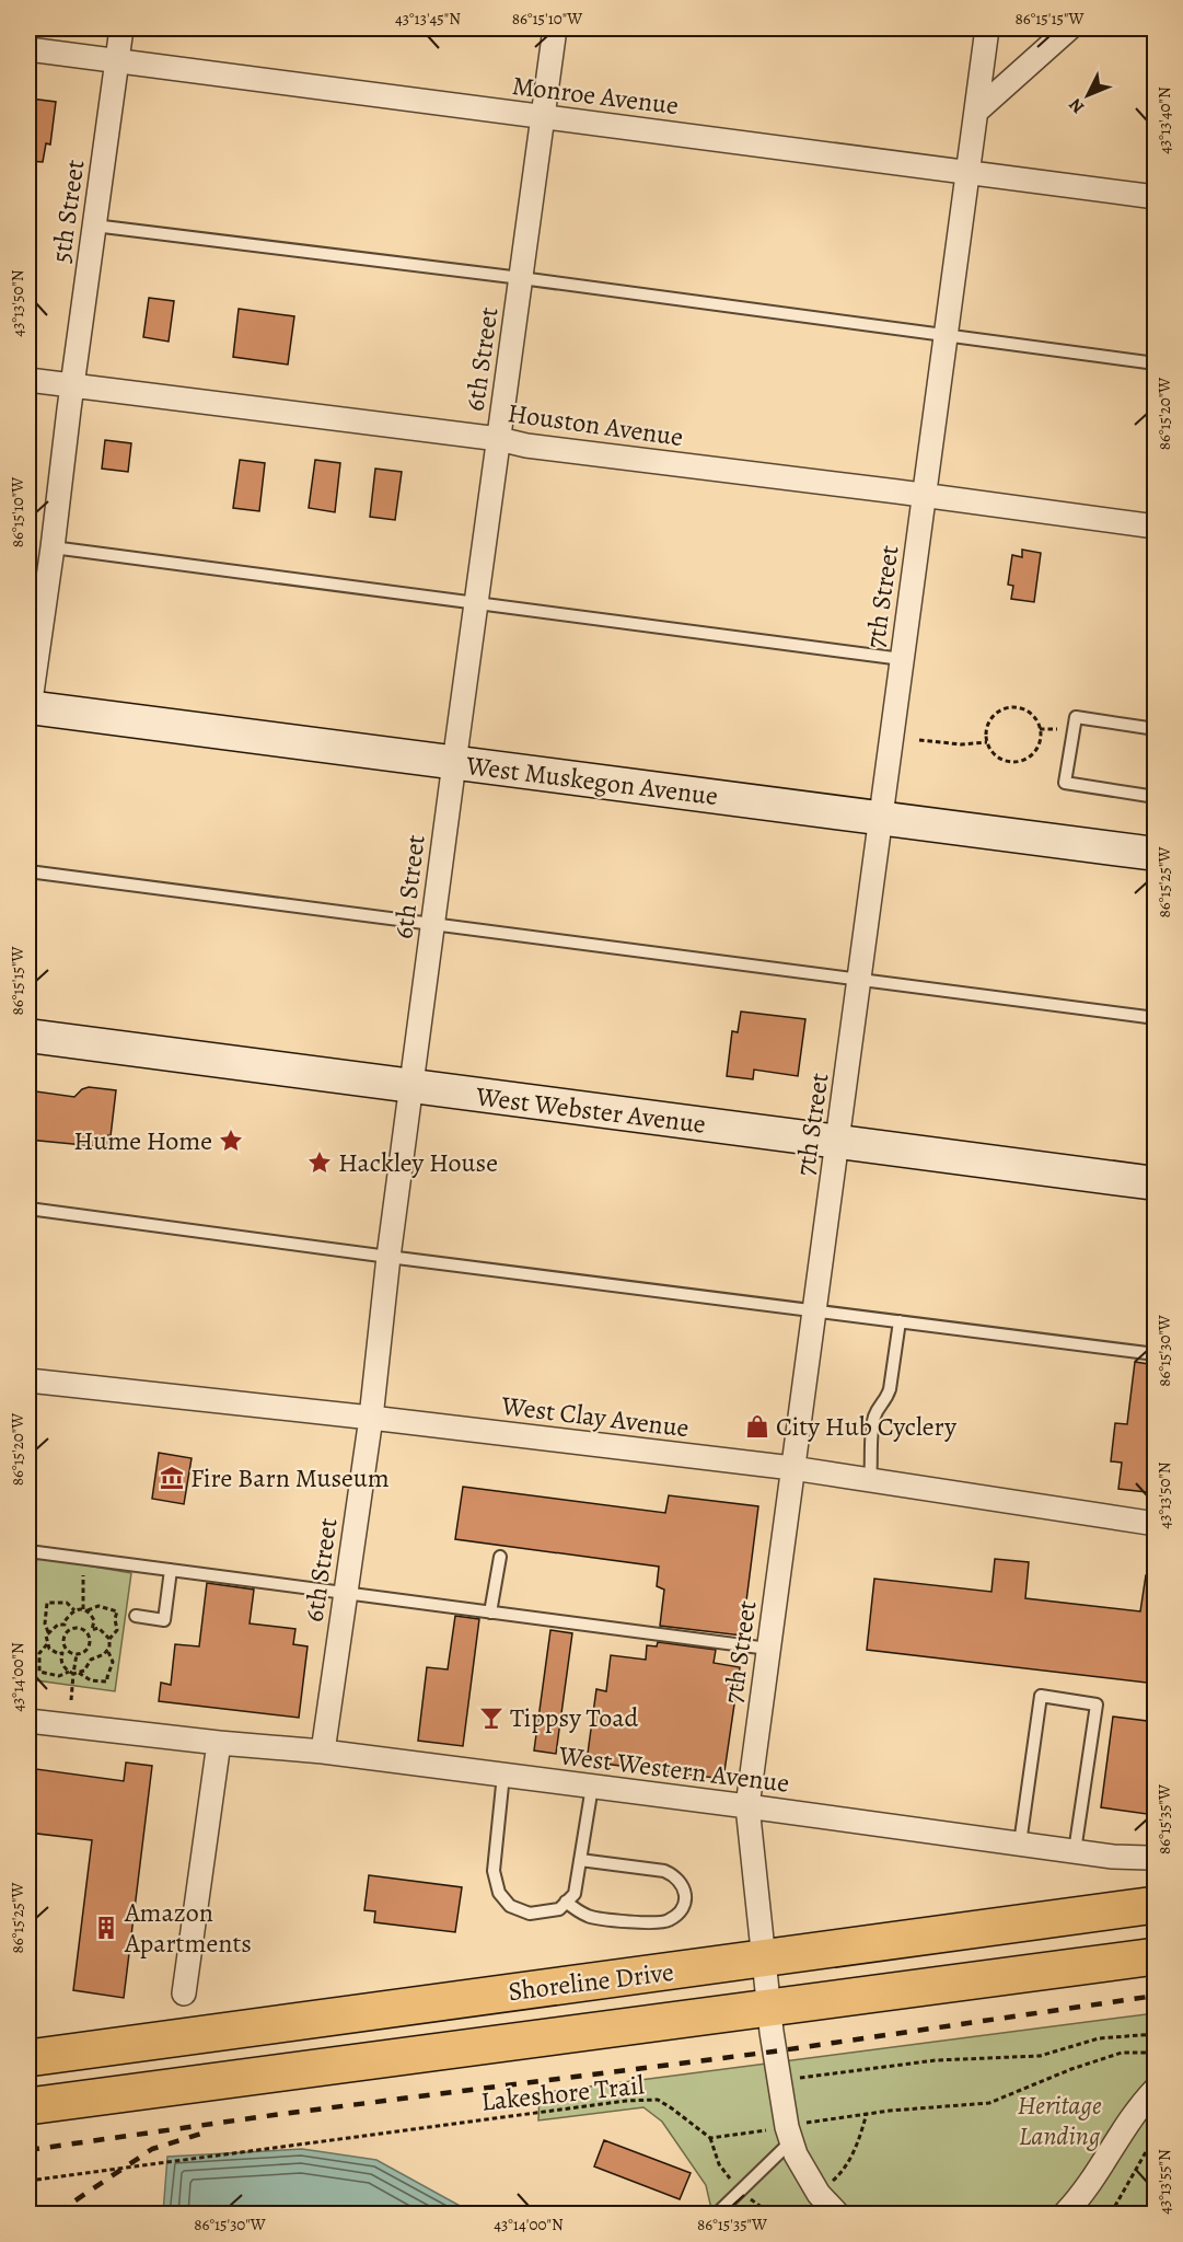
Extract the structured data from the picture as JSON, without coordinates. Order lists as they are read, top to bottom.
{
  "streets": {
    "highway": ["Shoreline Drive"],
    "main road": ["West Muskegon Avenue", "West Webster Avenue"],
    "street": [
      "Monroe Avenue",
      "5th Street",
      "6th Street",
      "Houston Avenue",
      "7th Street",
      "West Clay Avenue",
      "West Western Avenue"
    ],
    "path": ["Lakeshore Trail"]
  },
  "crossings": [
    ["Monroe Avenue", "5th Street"],
    ["Monroe Avenue", "6th Street"],
    ["Monroe Avenue", "7th Street"],
    ["5th Street", "Houston Avenue"],
    ["5th Street", "West Muskegon Avenue"],
    ["6th Street", "Houston Avenue"],
    ["6th Street", "West Muskegon Avenue"],
    ["6th Street", "West Webster Avenue"],
    ["6th Street", "West Clay Avenue"],
    ["6th Street", "West Western Avenue"],
    ["Houston Avenue", "7th Street"],
    ["7th Street", "West Muskegon Avenue"],
    ["7th Street", "West Webster Avenue"],
    ["7th Street", "West Clay Avenue"],
    ["7th Street", "West Western Avenue"],
    ["7th Street", "Shoreline Drive"],
    ["7th Street", "Lakeshore Trail"]
  ],
  "parks": ["Heritage Landing"],
  "places": {
    "place": ["Hume Home", "Hackley House"],
    "shop": ["City Hub Cyclery"],
    "museum": ["Fire Barn Museum"],
    "bar": ["Tippsy Toad"],
    "building": ["Amazon Apartments"]
  },
  "north": "bottom left",
  "coordinates": [
    "43°13'45\"N",
    "86°15'10\"W",
    "86°15'15\"W",
    "43°13'40\"N",
    "43°13'50\"N",
    "86°15'20\"W",
    "86°15'25\"W",
    "86°15'30\"W",
    "43°14'00\"N",
    "86°15'35\"W",
    "43°13'55\"N"
  ]
}
